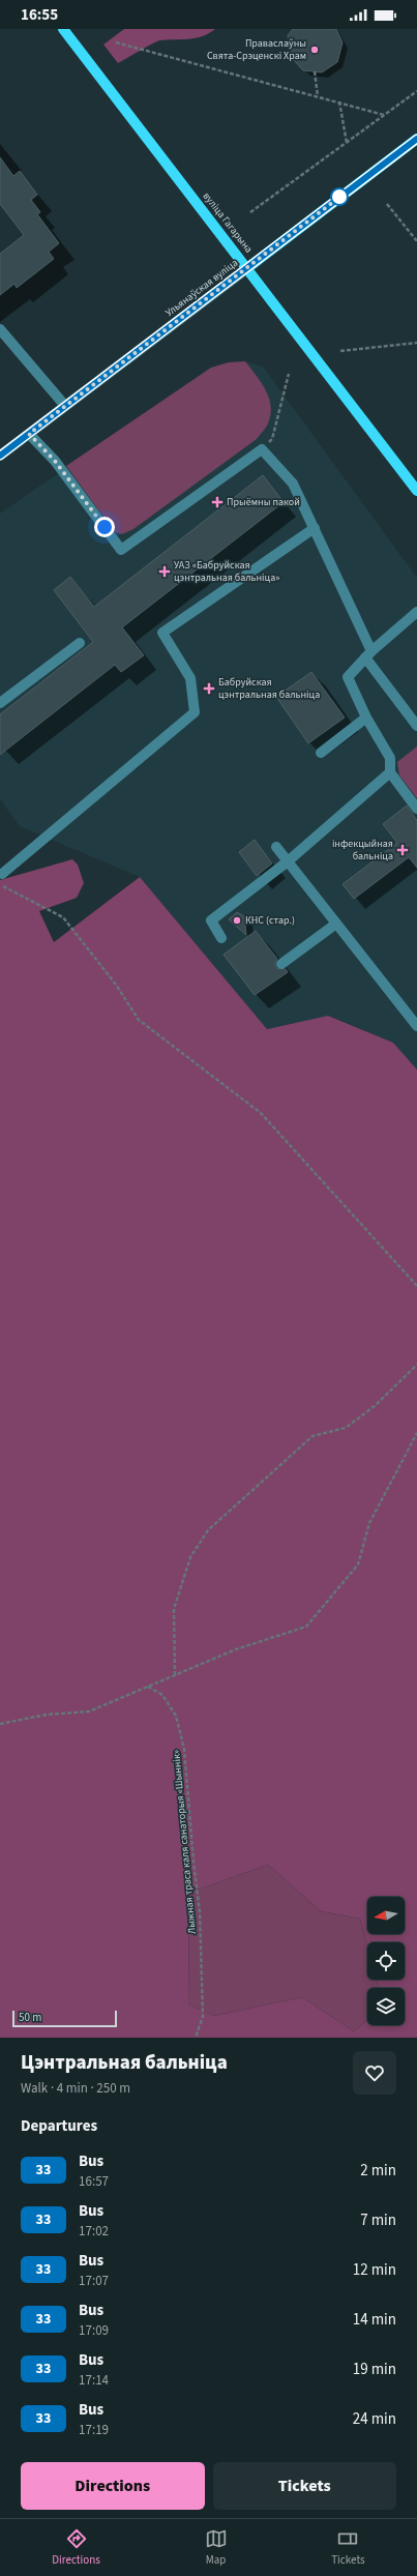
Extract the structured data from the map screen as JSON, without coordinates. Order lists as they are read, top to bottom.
{
  "streets": {
    "main road": ["вуліца Гагарына", "Ульянаўская вуліца"],
    "path": ["Лыжная траса каля санаторыя «Шыннік»"]
  },
  "crossings": [
    ["вуліца Гагарына", "Ульянаўская вуліца"]
  ],
  "places": {
    "other": ["Праваслаўны Свята-Срэценскі Храм", "КНС (стар.)"],
    "health": [
      "Прыёмны пакой",
      "УАЗ «Бабруйская цэнтральная бальніца»",
      "Бабруйская цэнтральная бальніца",
      "інфекцыйная бальніца"
    ]
  },
  "lines": ["bus line 33"],
  "scale_bar": "50 m",
  "north": "left",
  "page": {
    "status": "16:55",
    "scale": "50 m",
    "heading": [
      ["Цэнтральная бальніца", "Walk · 4 min · 250 m"],
      "Departures"
    ],
    "list": [
      {
        "mark": "33",
        "name": "Bus",
        "note": "16:57",
        "value": "2 min"
      },
      {
        "mark": "33",
        "name": "Bus",
        "note": "17:02",
        "value": "7 min"
      },
      {
        "mark": "33",
        "name": "Bus",
        "note": "17:07",
        "value": "12 min"
      },
      {
        "mark": "33",
        "name": "Bus",
        "note": "17:09",
        "value": "14 min"
      },
      {
        "mark": "33",
        "name": "Bus",
        "note": "17:14",
        "value": "19 min"
      },
      {
        "mark": "33",
        "name": "Bus",
        "note": "17:19",
        "value": "24 min"
      }
    ],
    "buttons": ["Directions", "Tickets"],
    "tabs": ["Directions", "Map", "Tickets"]
  }
}
